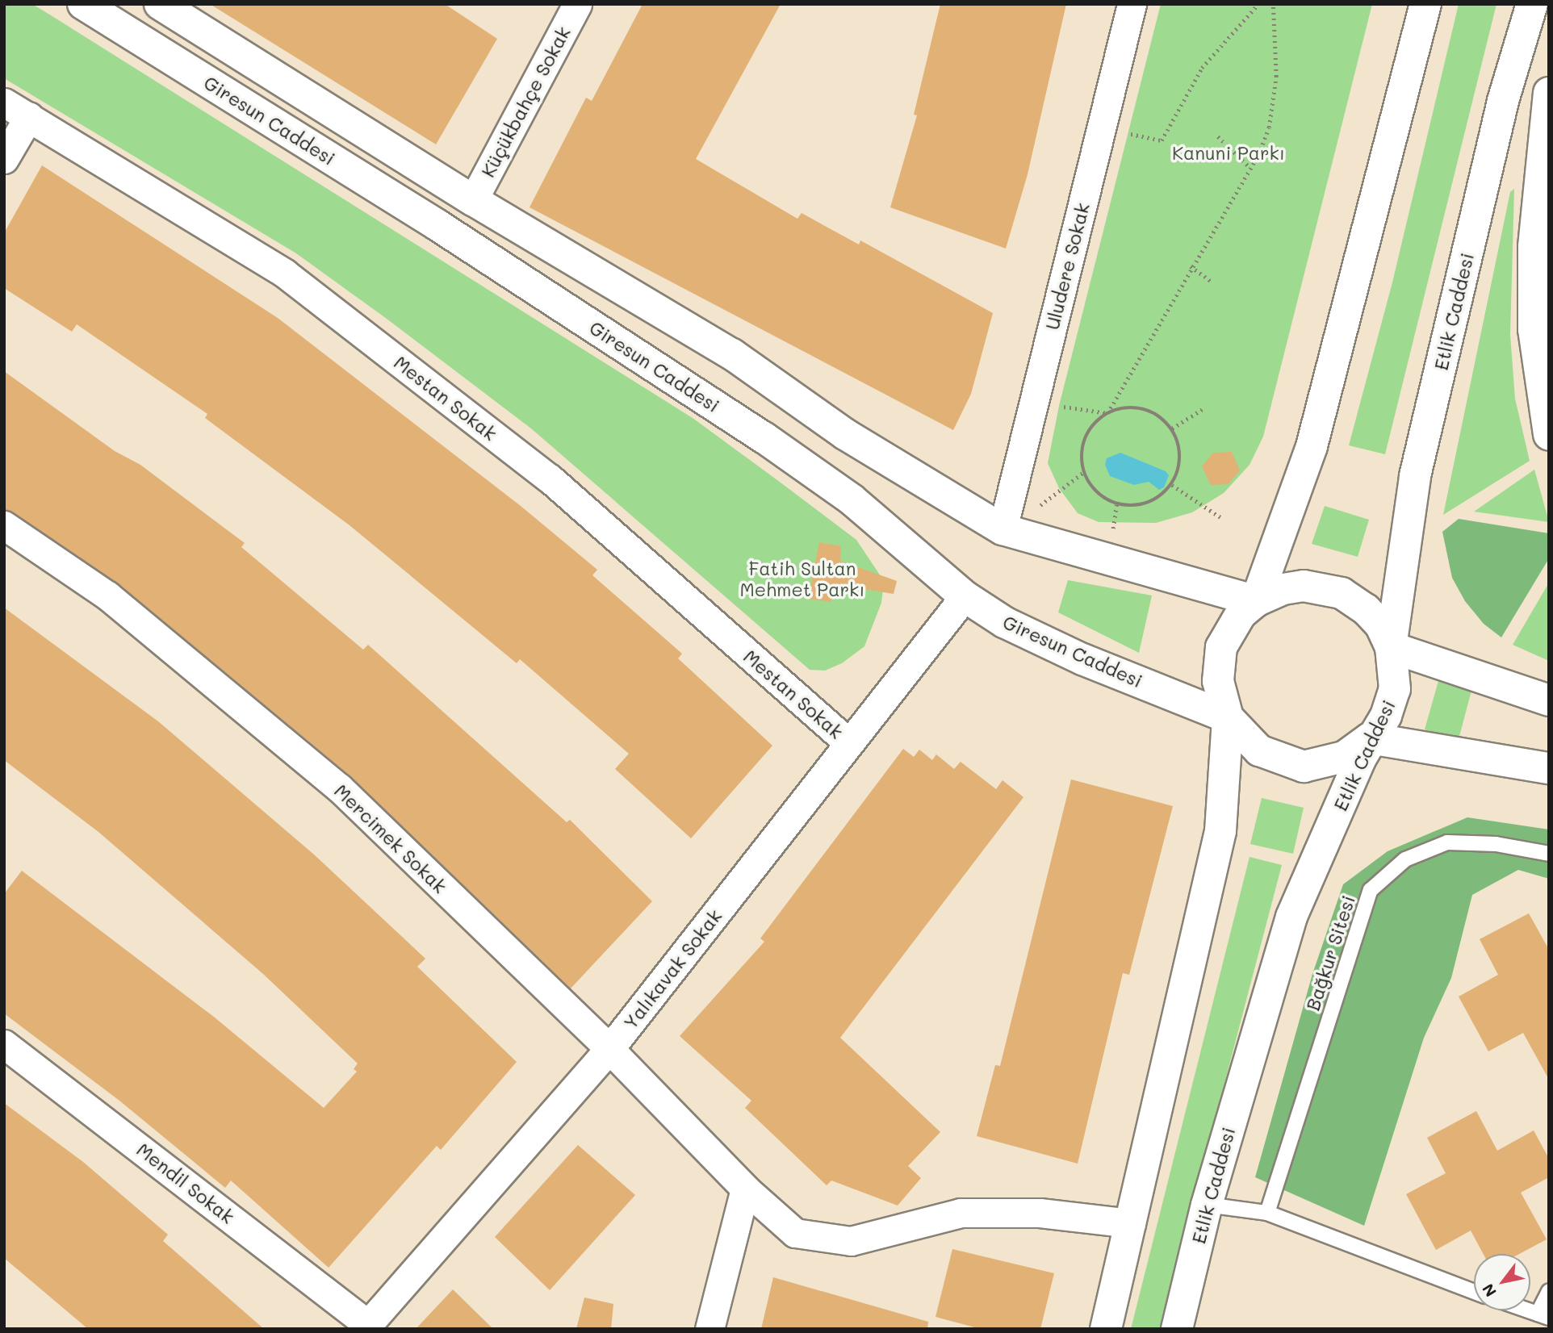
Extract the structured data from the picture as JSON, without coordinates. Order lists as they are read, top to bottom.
{
  "streets": {
    "main road": ["Giresun Caddesi", "Etlik Caddesi"],
    "street": [
      "Küçükbahçe Sokak",
      "Uludere Sokak",
      "Mestan Sokak",
      "Mercimek Sokak",
      "Yalıkavak Sokak",
      "Mendil Sokak"
    ],
    "lane": ["Bağkur Sitesi"]
  },
  "crossings": [
    ["Giresun Caddesi", "Etlik Caddesi"],
    ["Giresun Caddesi", "Yalıkavak Sokak"],
    ["Mestan Sokak", "Yalıkavak Sokak"],
    ["Mercimek Sokak", "Yalıkavak Sokak"],
    ["Yalıkavak Sokak", "Mendil Sokak"]
  ],
  "parks": ["Kanuni Parkı", "Fatih Sultan Mehmet Parkı"],
  "north": "bottom left"
}
